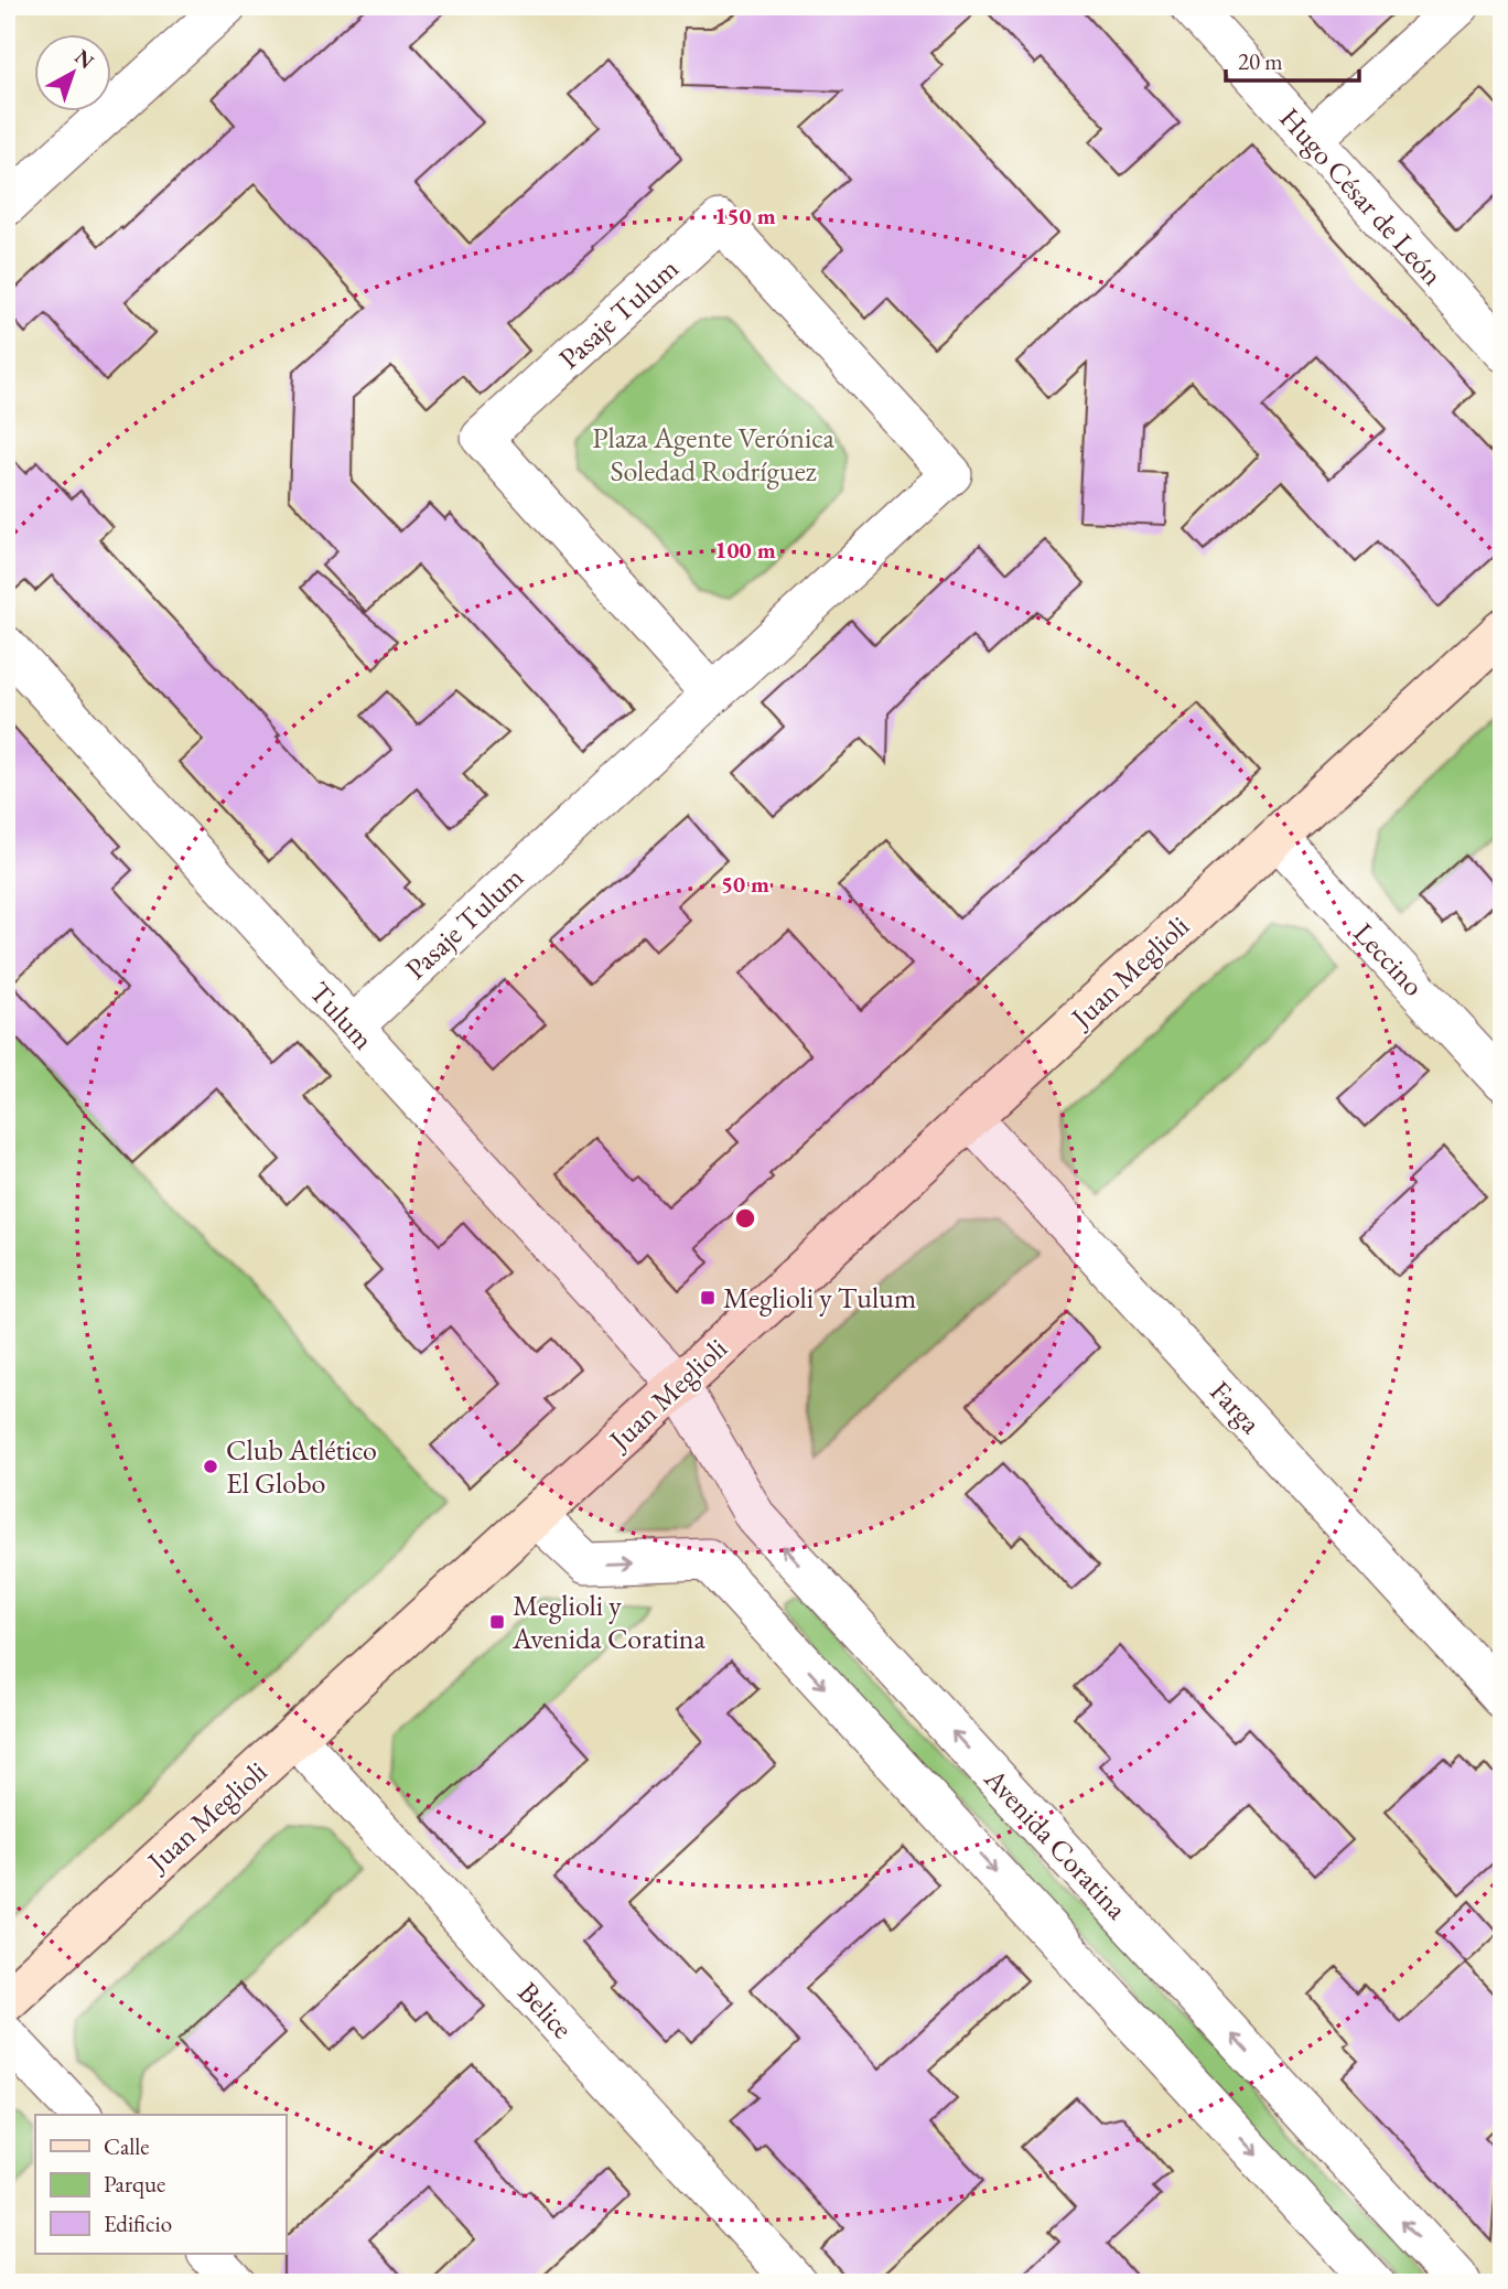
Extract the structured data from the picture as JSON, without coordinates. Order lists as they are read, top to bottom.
{
  "streets": {
    "main road": ["Juan Meglioli"],
    "street": [
      "Hugo César de León",
      "Pasaje Tulum",
      "Leccino",
      "Tulum",
      "Farga",
      "Avenida Coratina",
      "Belice"
    ]
  },
  "crossings": [
    ["Pasaje Tulum", "Tulum"],
    ["Leccino", "Juan Meglioli"],
    ["Juan Meglioli", "Tulum"],
    ["Juan Meglioli", "Farga"],
    ["Juan Meglioli", "Avenida Coratina"],
    ["Juan Meglioli", "Belice"],
    ["Tulum", "Avenida Coratina"]
  ],
  "parks": ["Plaza Agente Verónica Soledad Rodríguez"],
  "places": {
    "transit": ["Meglioli y Tulum", "Meglioli y Avenida Coratina"],
    "other": ["Club Atlético El Globo"]
  },
  "legend": ["Calle", "Parque", "Edificio"],
  "scale_bar": "20 m",
  "north": "top right",
  "rings": ["150 m", "100 m", "50 m"]
}
